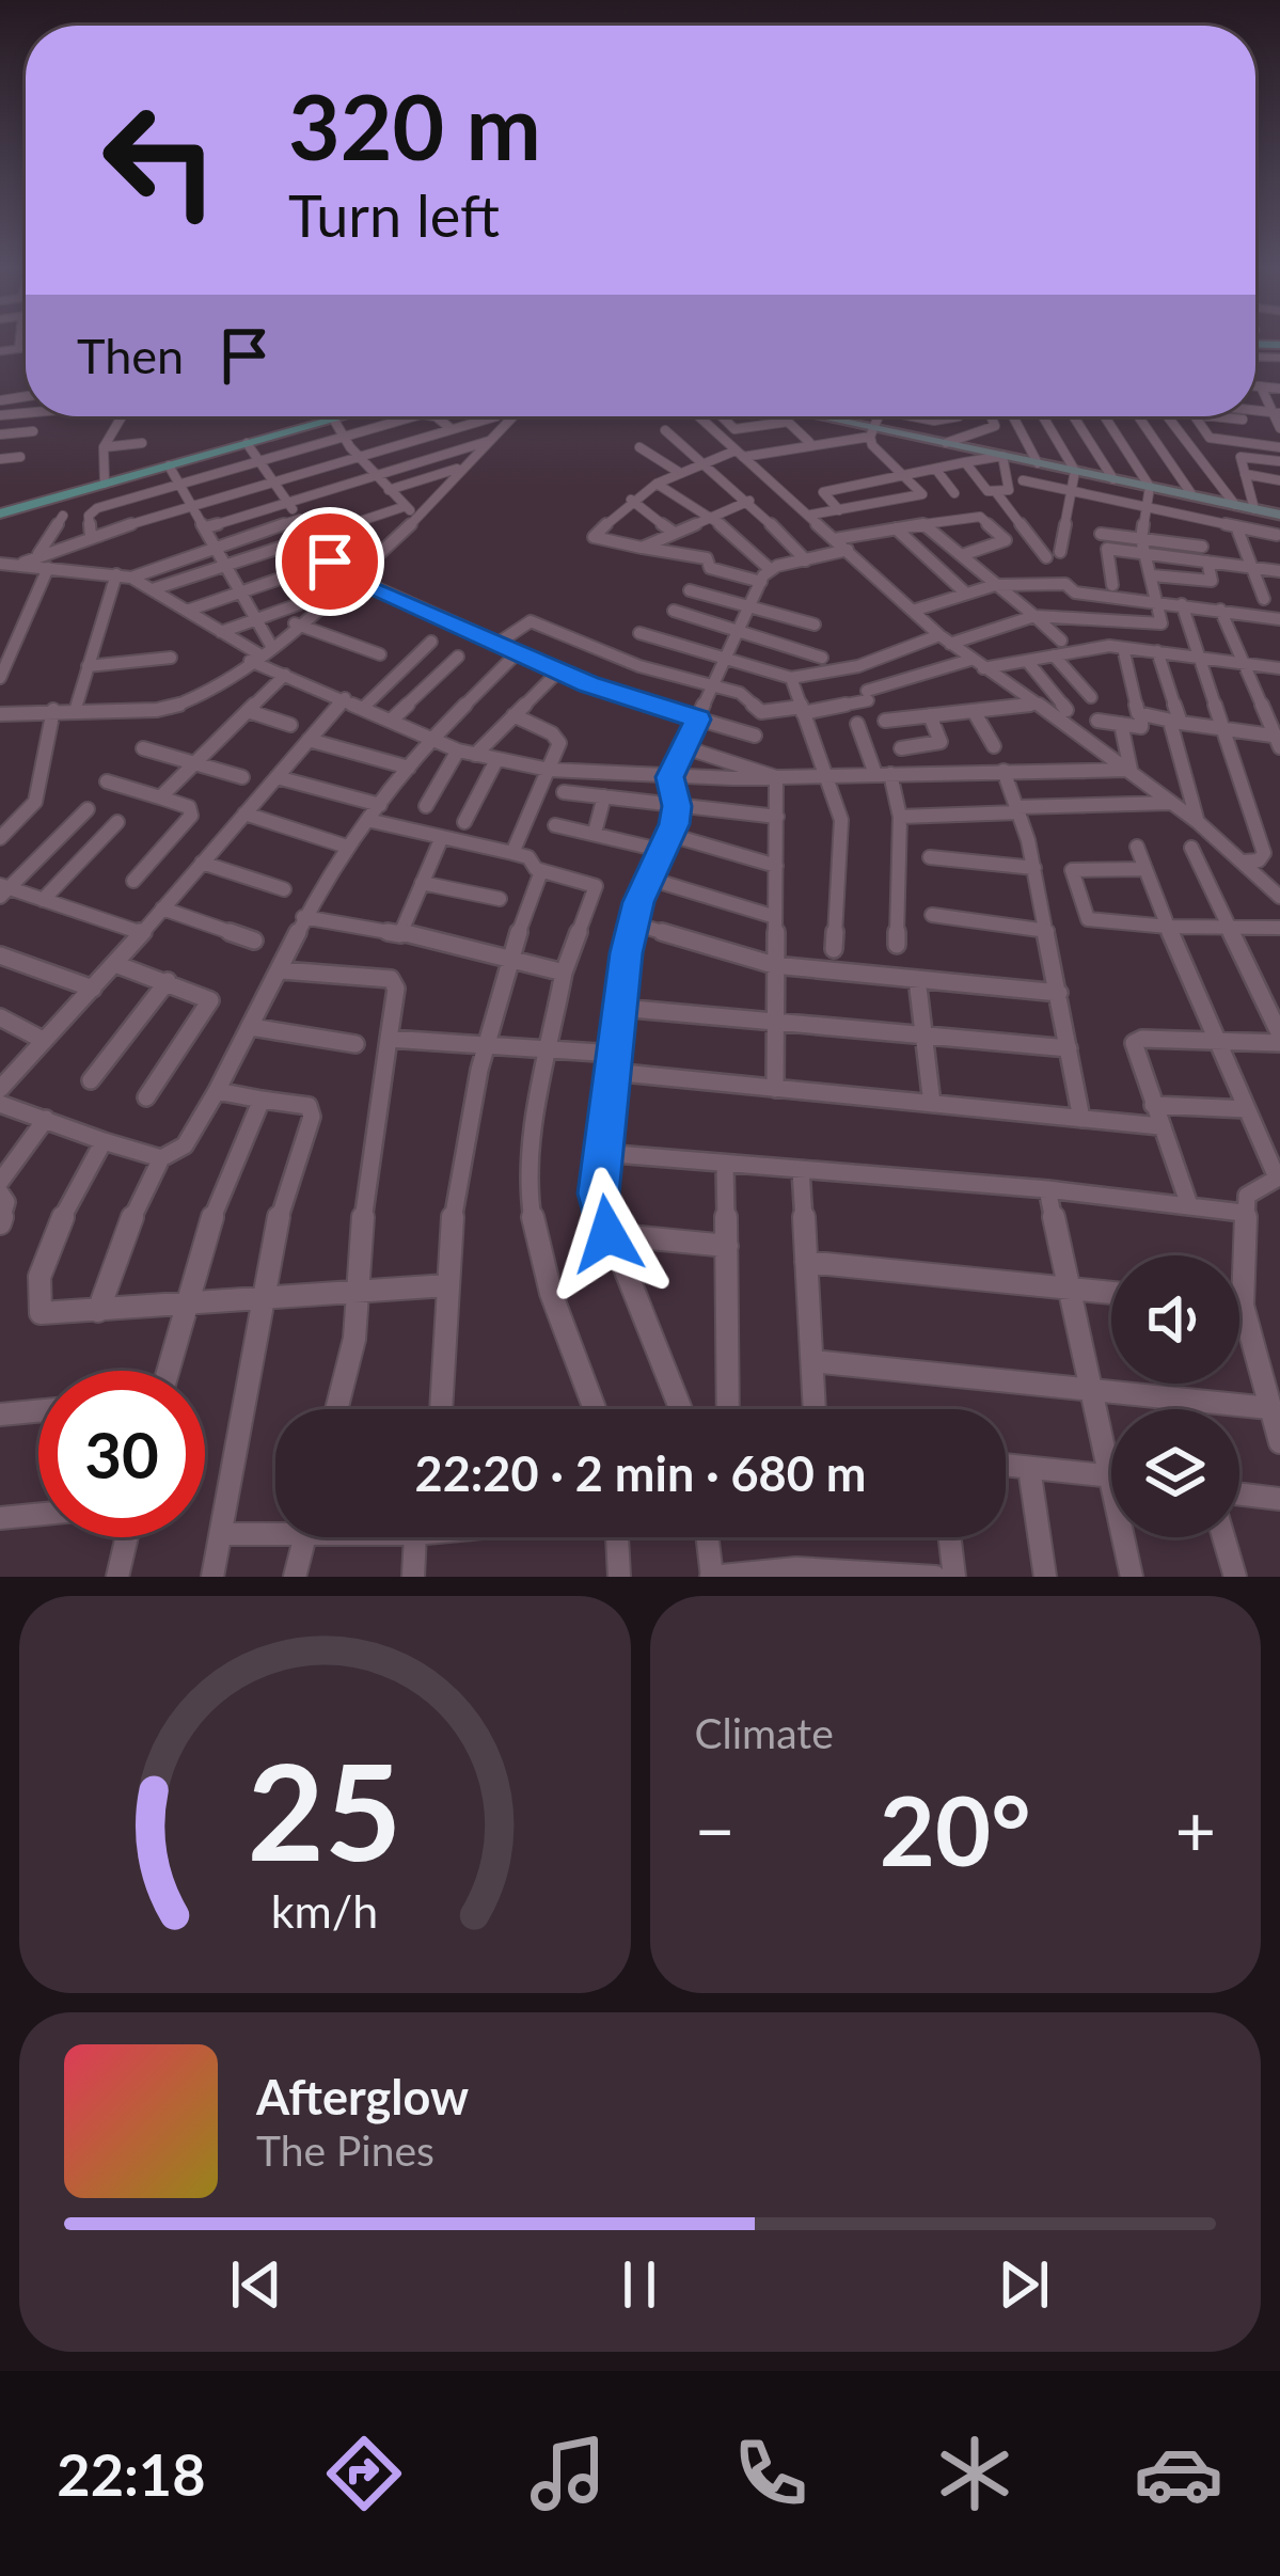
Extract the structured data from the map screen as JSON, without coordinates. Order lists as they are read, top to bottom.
{
  "page": {
    "turn": ["320 m", "Turn left"],
    "then": "Then",
    "limit": "30",
    "trip": "22:20 · 2 min · 680 m",
    "tile": "Climate",
    "heat": ["−", "20°", "+"],
    "song": ["Afterglow", "The Pines"],
    "tabs": "22:18",
    "gauge": ["25", "km/h"]
  }
}
